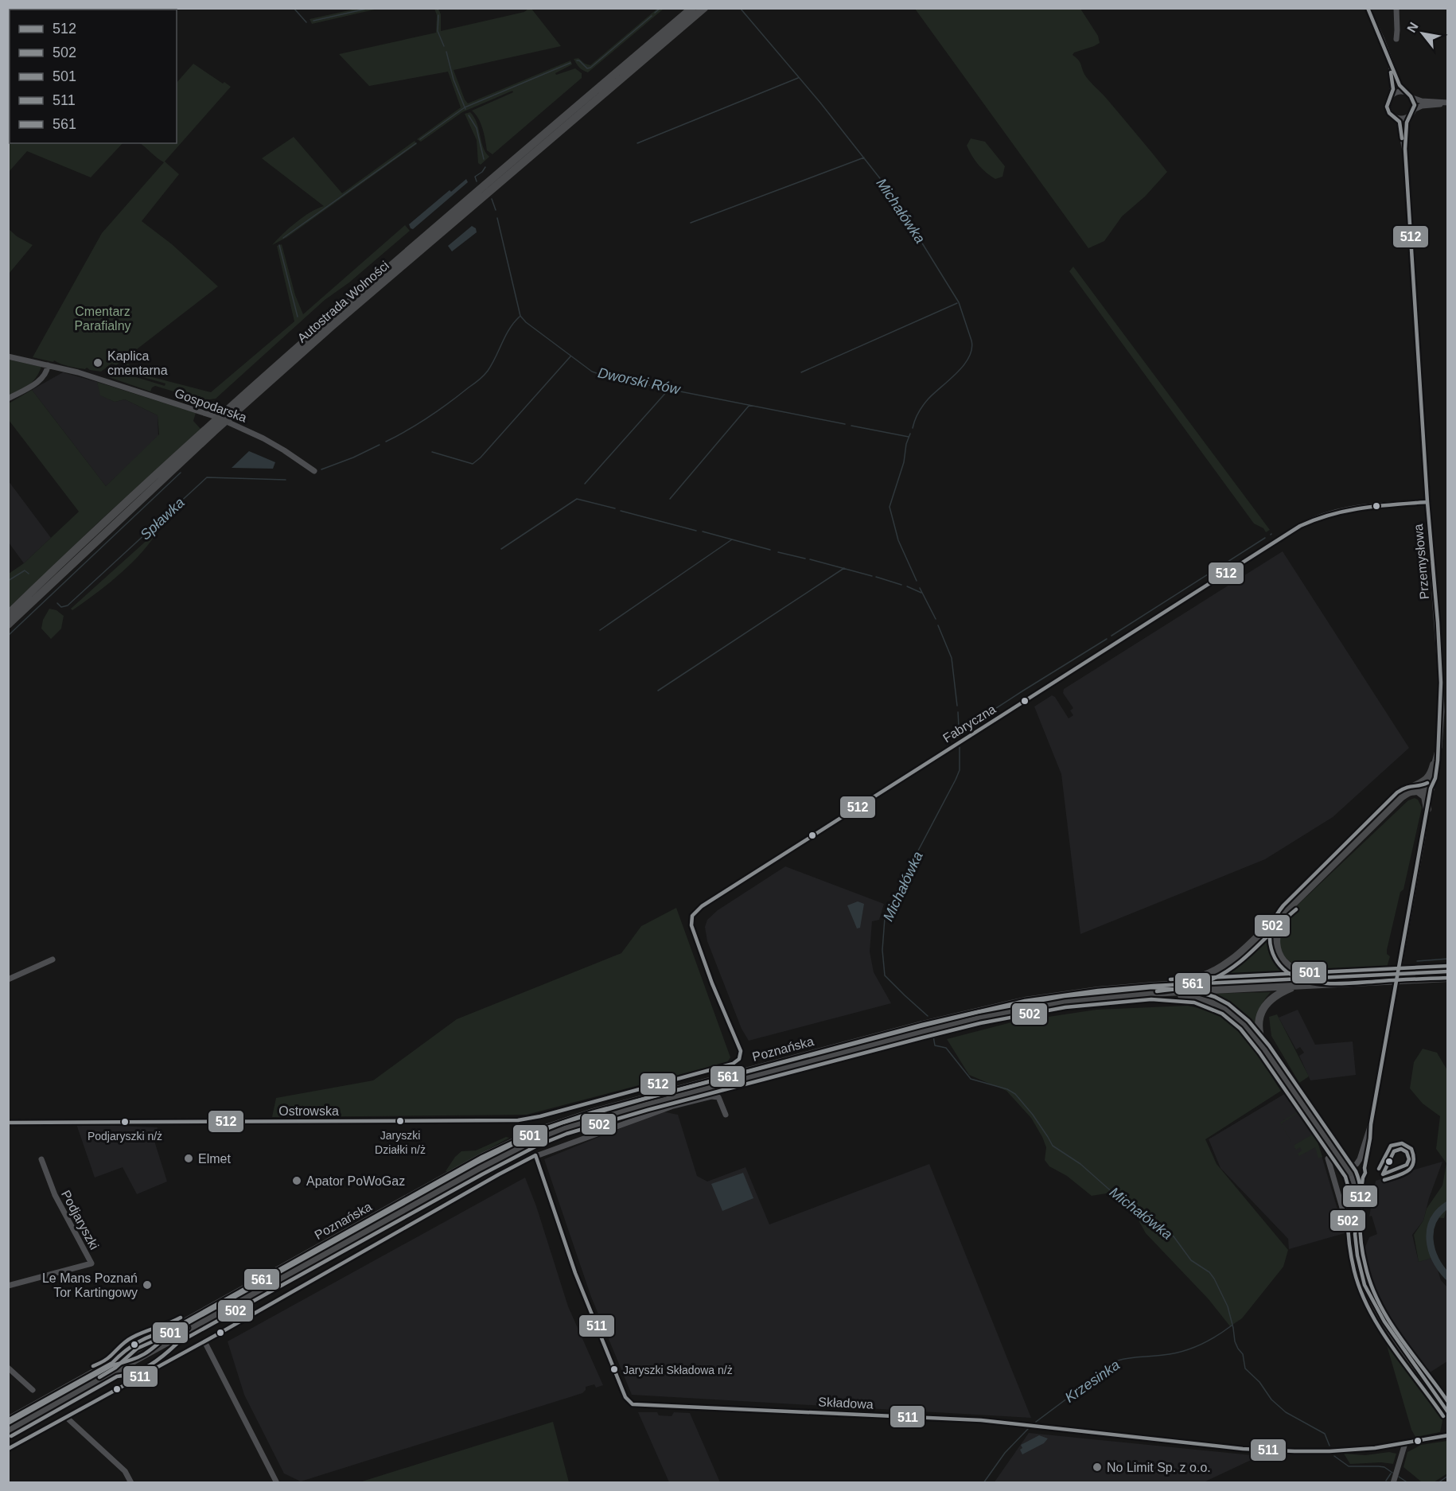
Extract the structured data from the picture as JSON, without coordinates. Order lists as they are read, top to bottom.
{
  "streets": {
    "highway": ["Autostrada Wolności", "Poznańska"],
    "street": [
      "Gospodarska",
      "Przemysłowa",
      "Fabryczna",
      "Ostrowska",
      "Podjaryszki",
      "Składowa"
    ]
  },
  "crossings": [
    ["Przemysłowa", "Fabryczna"],
    ["Fabryczna", "Ostrowska"]
  ],
  "water": [
    "Michałówka",
    "Dworski Rów",
    "Spławka",
    "Krzesinka"
  ],
  "parks": ["Cmentarz Parafialny"],
  "places": [
    "Kaplica cmentarna",
    "Jaryszki Działki n/ż",
    "Podjaryszki n/ż",
    "Elmet",
    "Apator PoWoGaz",
    "Le Mans Poznań Tor Kartingowy",
    "Jaryszki Składowa n/ż",
    "No Limit Sp. z o.o."
  ],
  "lines": [
    "transit line 512",
    "transit line 502",
    "transit line 501",
    "transit line 561",
    "transit line 511"
  ],
  "legend": [
    "512",
    "502",
    "501",
    "511",
    "561"
  ],
  "north": "top left"
}
